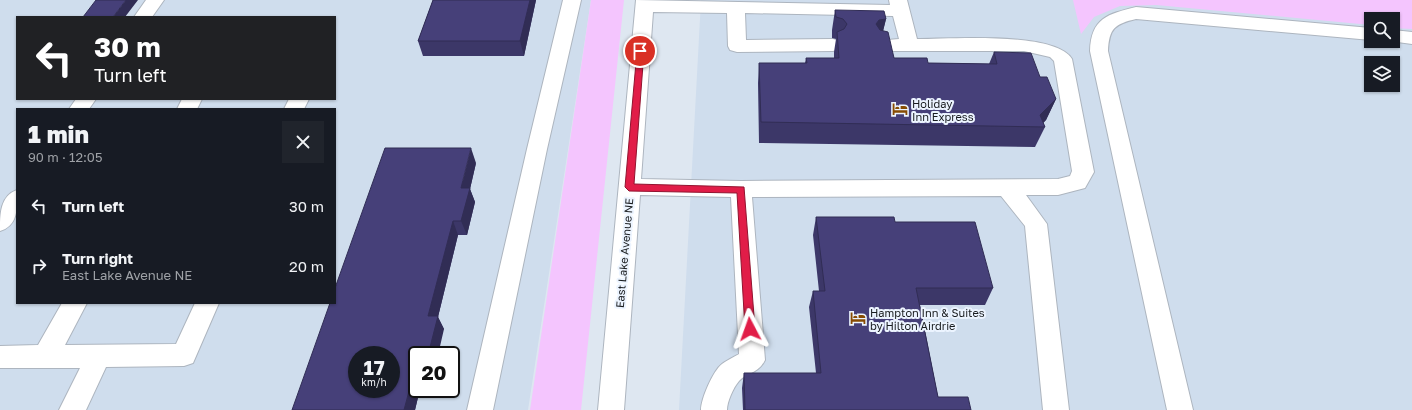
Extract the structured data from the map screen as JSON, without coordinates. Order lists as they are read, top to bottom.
{
  "streets": {
    "street": ["East Lake Avenue NE"]
  },
  "places": {
    "hotel": ["Holiday Inn Express", "Hampton Inn & Suites by Hilton Airdrie"]
  },
  "page": {
    "turn": ["30 m", "Turn left"],
    "heading": ["1 min", "90 m · 12:05"],
    "list": [
      {
        "name": "Turn left",
        "value": "30 m"
      },
      {
        "name": "Turn right",
        "note": "East Lake Avenue NE",
        "value": "20 m"
      }
    ],
    "speed": "17 km/h",
    "limit": "20"
  }
}
